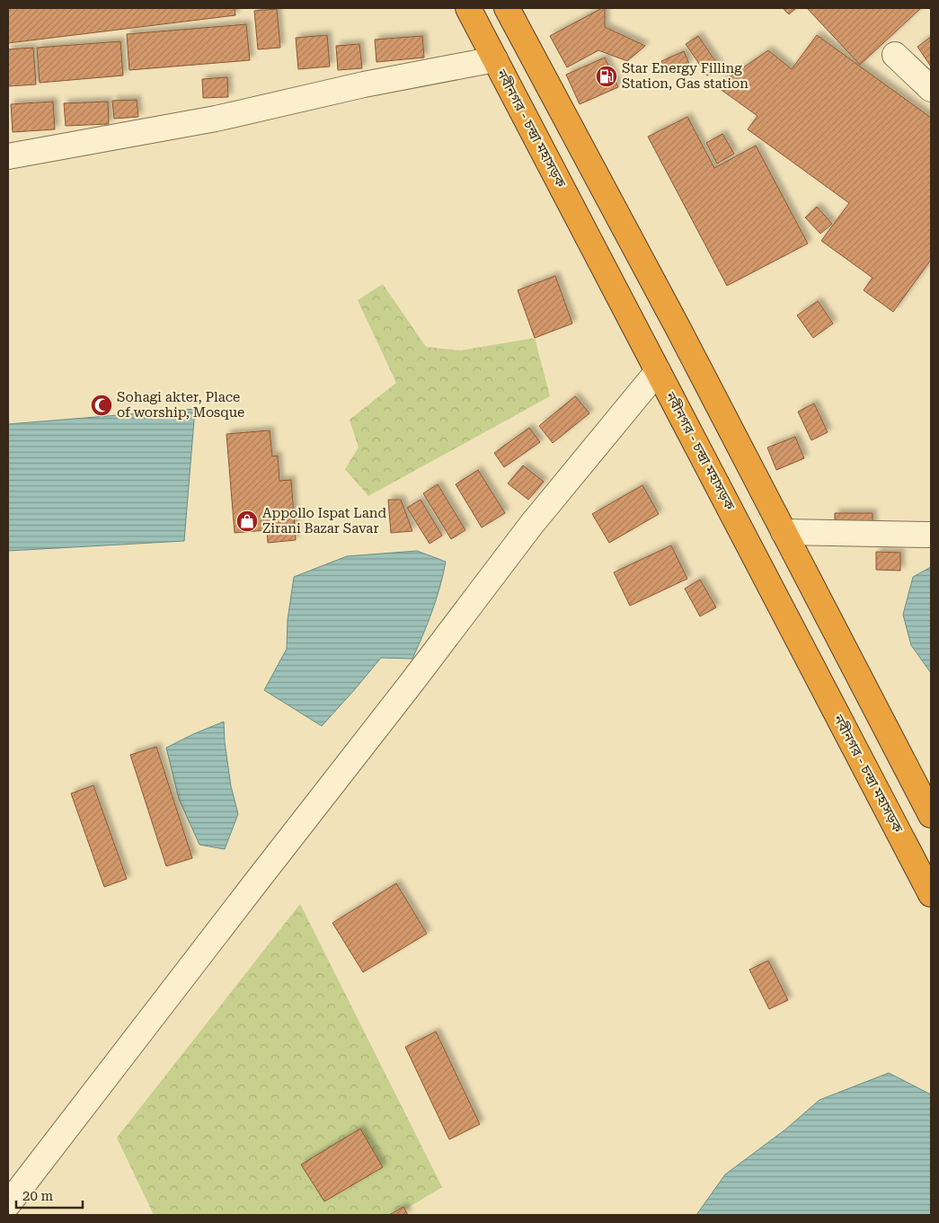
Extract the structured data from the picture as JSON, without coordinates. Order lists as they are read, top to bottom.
{
  "streets": {
    "highway": ["নবীনগর - চন্দ্রা মহাসড়ক"]
  },
  "places": {
    "fuel station": ["Star Energy Filling Station, Gas station"],
    "mosque": ["Sohagi akter, Place of worship, Mosque"],
    "shop": ["Appollo Ispat Land Zirani Bazar Savar"]
  },
  "scale_bar": "20 m"
}
